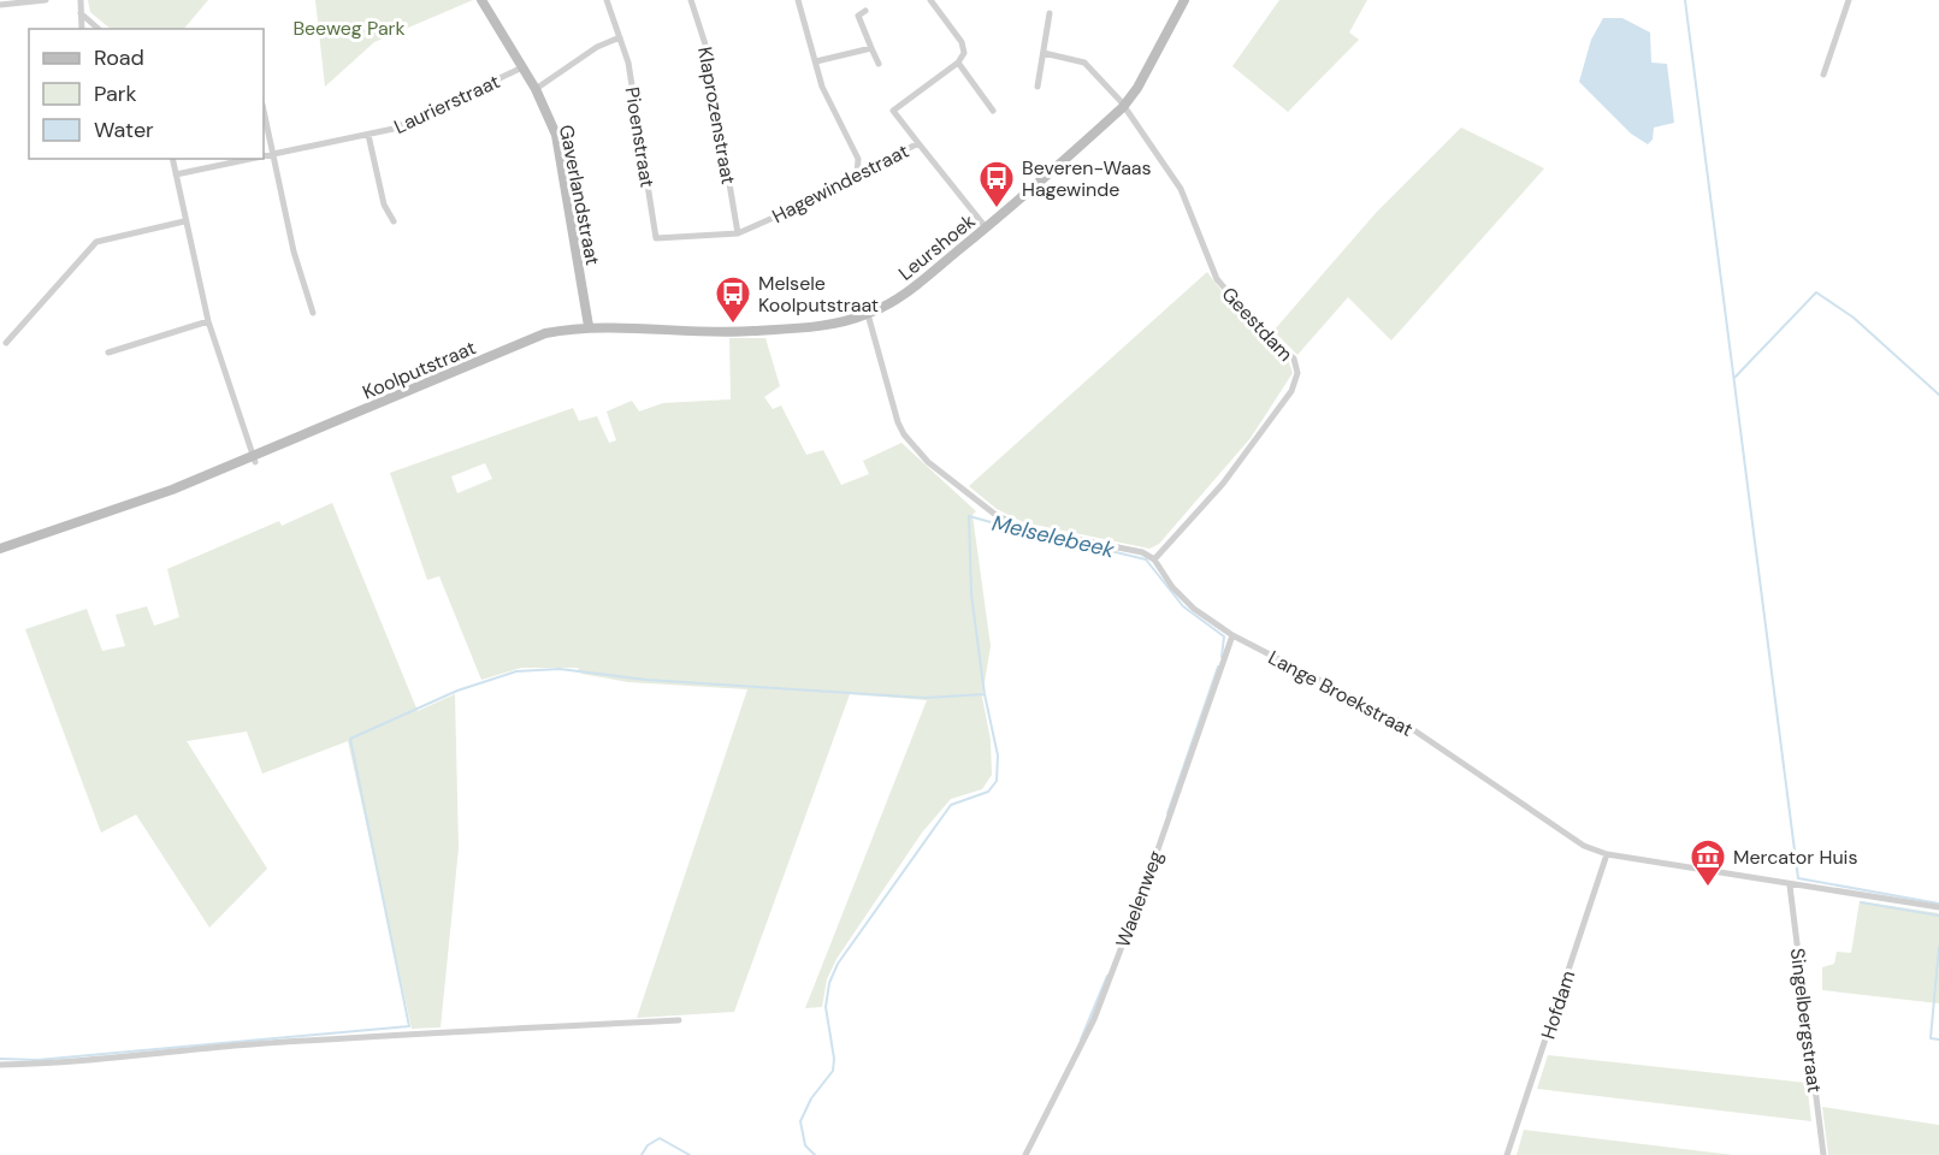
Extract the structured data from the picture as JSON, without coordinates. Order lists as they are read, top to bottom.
{
  "streets": {
    "street": [
      "Laurierstraat",
      "Klaprozenstraat",
      "Pioenstraat",
      "Hagewindestraat",
      "Gaverlandstraat",
      "Leurshoek",
      "Geestdam",
      "Koolputstraat",
      "Lange Broekstraat",
      "Waelenweg",
      "Hofdam",
      "Singelbergstraat"
    ]
  },
  "crossings": [
    ["Laurierstraat", "Gaverlandstraat"],
    ["Klaprozenstraat", "Hagewindestraat"],
    ["Pioenstraat", "Hagewindestraat"],
    ["Hagewindestraat", "Leurshoek"],
    ["Gaverlandstraat", "Koolputstraat"],
    ["Leurshoek", "Geestdam"],
    ["Leurshoek", "Koolputstraat"],
    ["Geestdam", "Lange Broekstraat"],
    ["Lange Broekstraat", "Waelenweg"],
    ["Lange Broekstraat", "Hofdam"],
    ["Lange Broekstraat", "Singelbergstraat"]
  ],
  "water": ["Melselebeek"],
  "parks": ["Beeweg Park"],
  "places": {
    "bus stop": ["Beveren-Waas Hagewinde", "Melsele Koolputstraat"],
    "museum": ["Mercator Huis"]
  },
  "legend": ["Road", "Park", "Water"]
}
